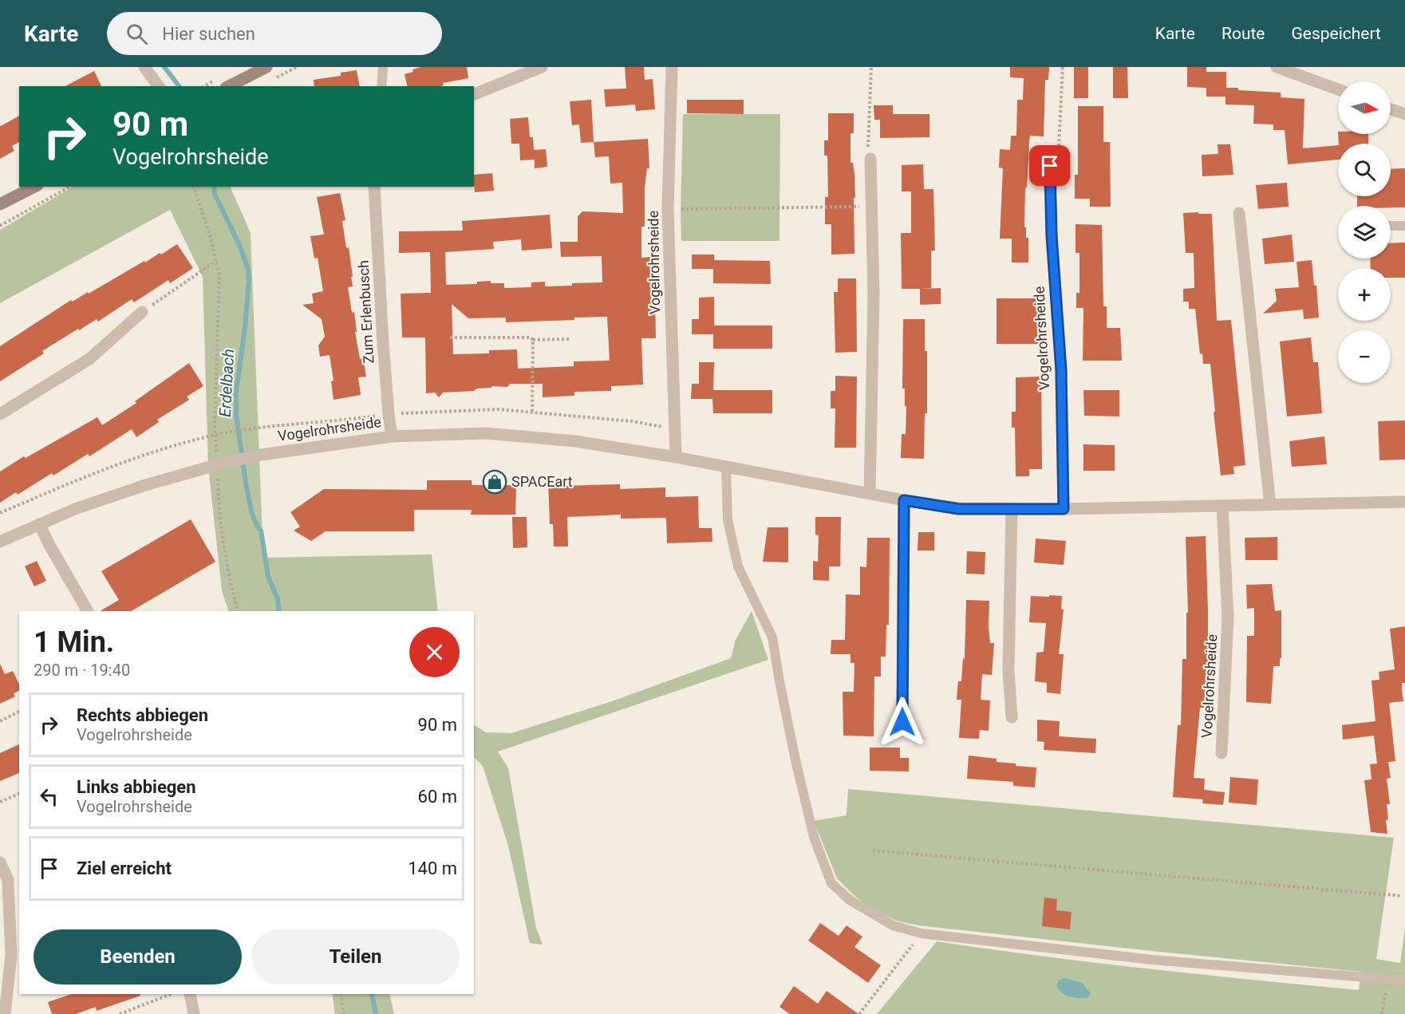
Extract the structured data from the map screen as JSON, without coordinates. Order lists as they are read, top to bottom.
{
  "streets": {
    "street": ["Vogelrohrsheide", "Zum Erlenbusch"]
  },
  "crossings": [
    ["Vogelrohrsheide", "Zum Erlenbusch"]
  ],
  "water": ["Erdelbach"],
  "places": {
    "shop": ["SPACEart"]
  },
  "north": "right",
  "page": {
    "header": "Karte",
    "search": "Hier suchen",
    "nav": ["Karte", "Route", "Gespeichert"],
    "map_buttons": ["+", "−"],
    "turn": ["90 m", "Vogelrohrsheide"],
    "heading": ["1 Min.", "290 m · 19:40"],
    "list": [
      {
        "name": "Rechts abbiegen",
        "note": "Vogelrohrsheide",
        "value": "90 m"
      },
      {
        "name": "Links abbiegen",
        "note": "Vogelrohrsheide",
        "value": "60 m"
      },
      {
        "name": "Ziel erreicht",
        "value": "140 m"
      }
    ],
    "buttons": ["Beenden", "Teilen"]
  }
}
